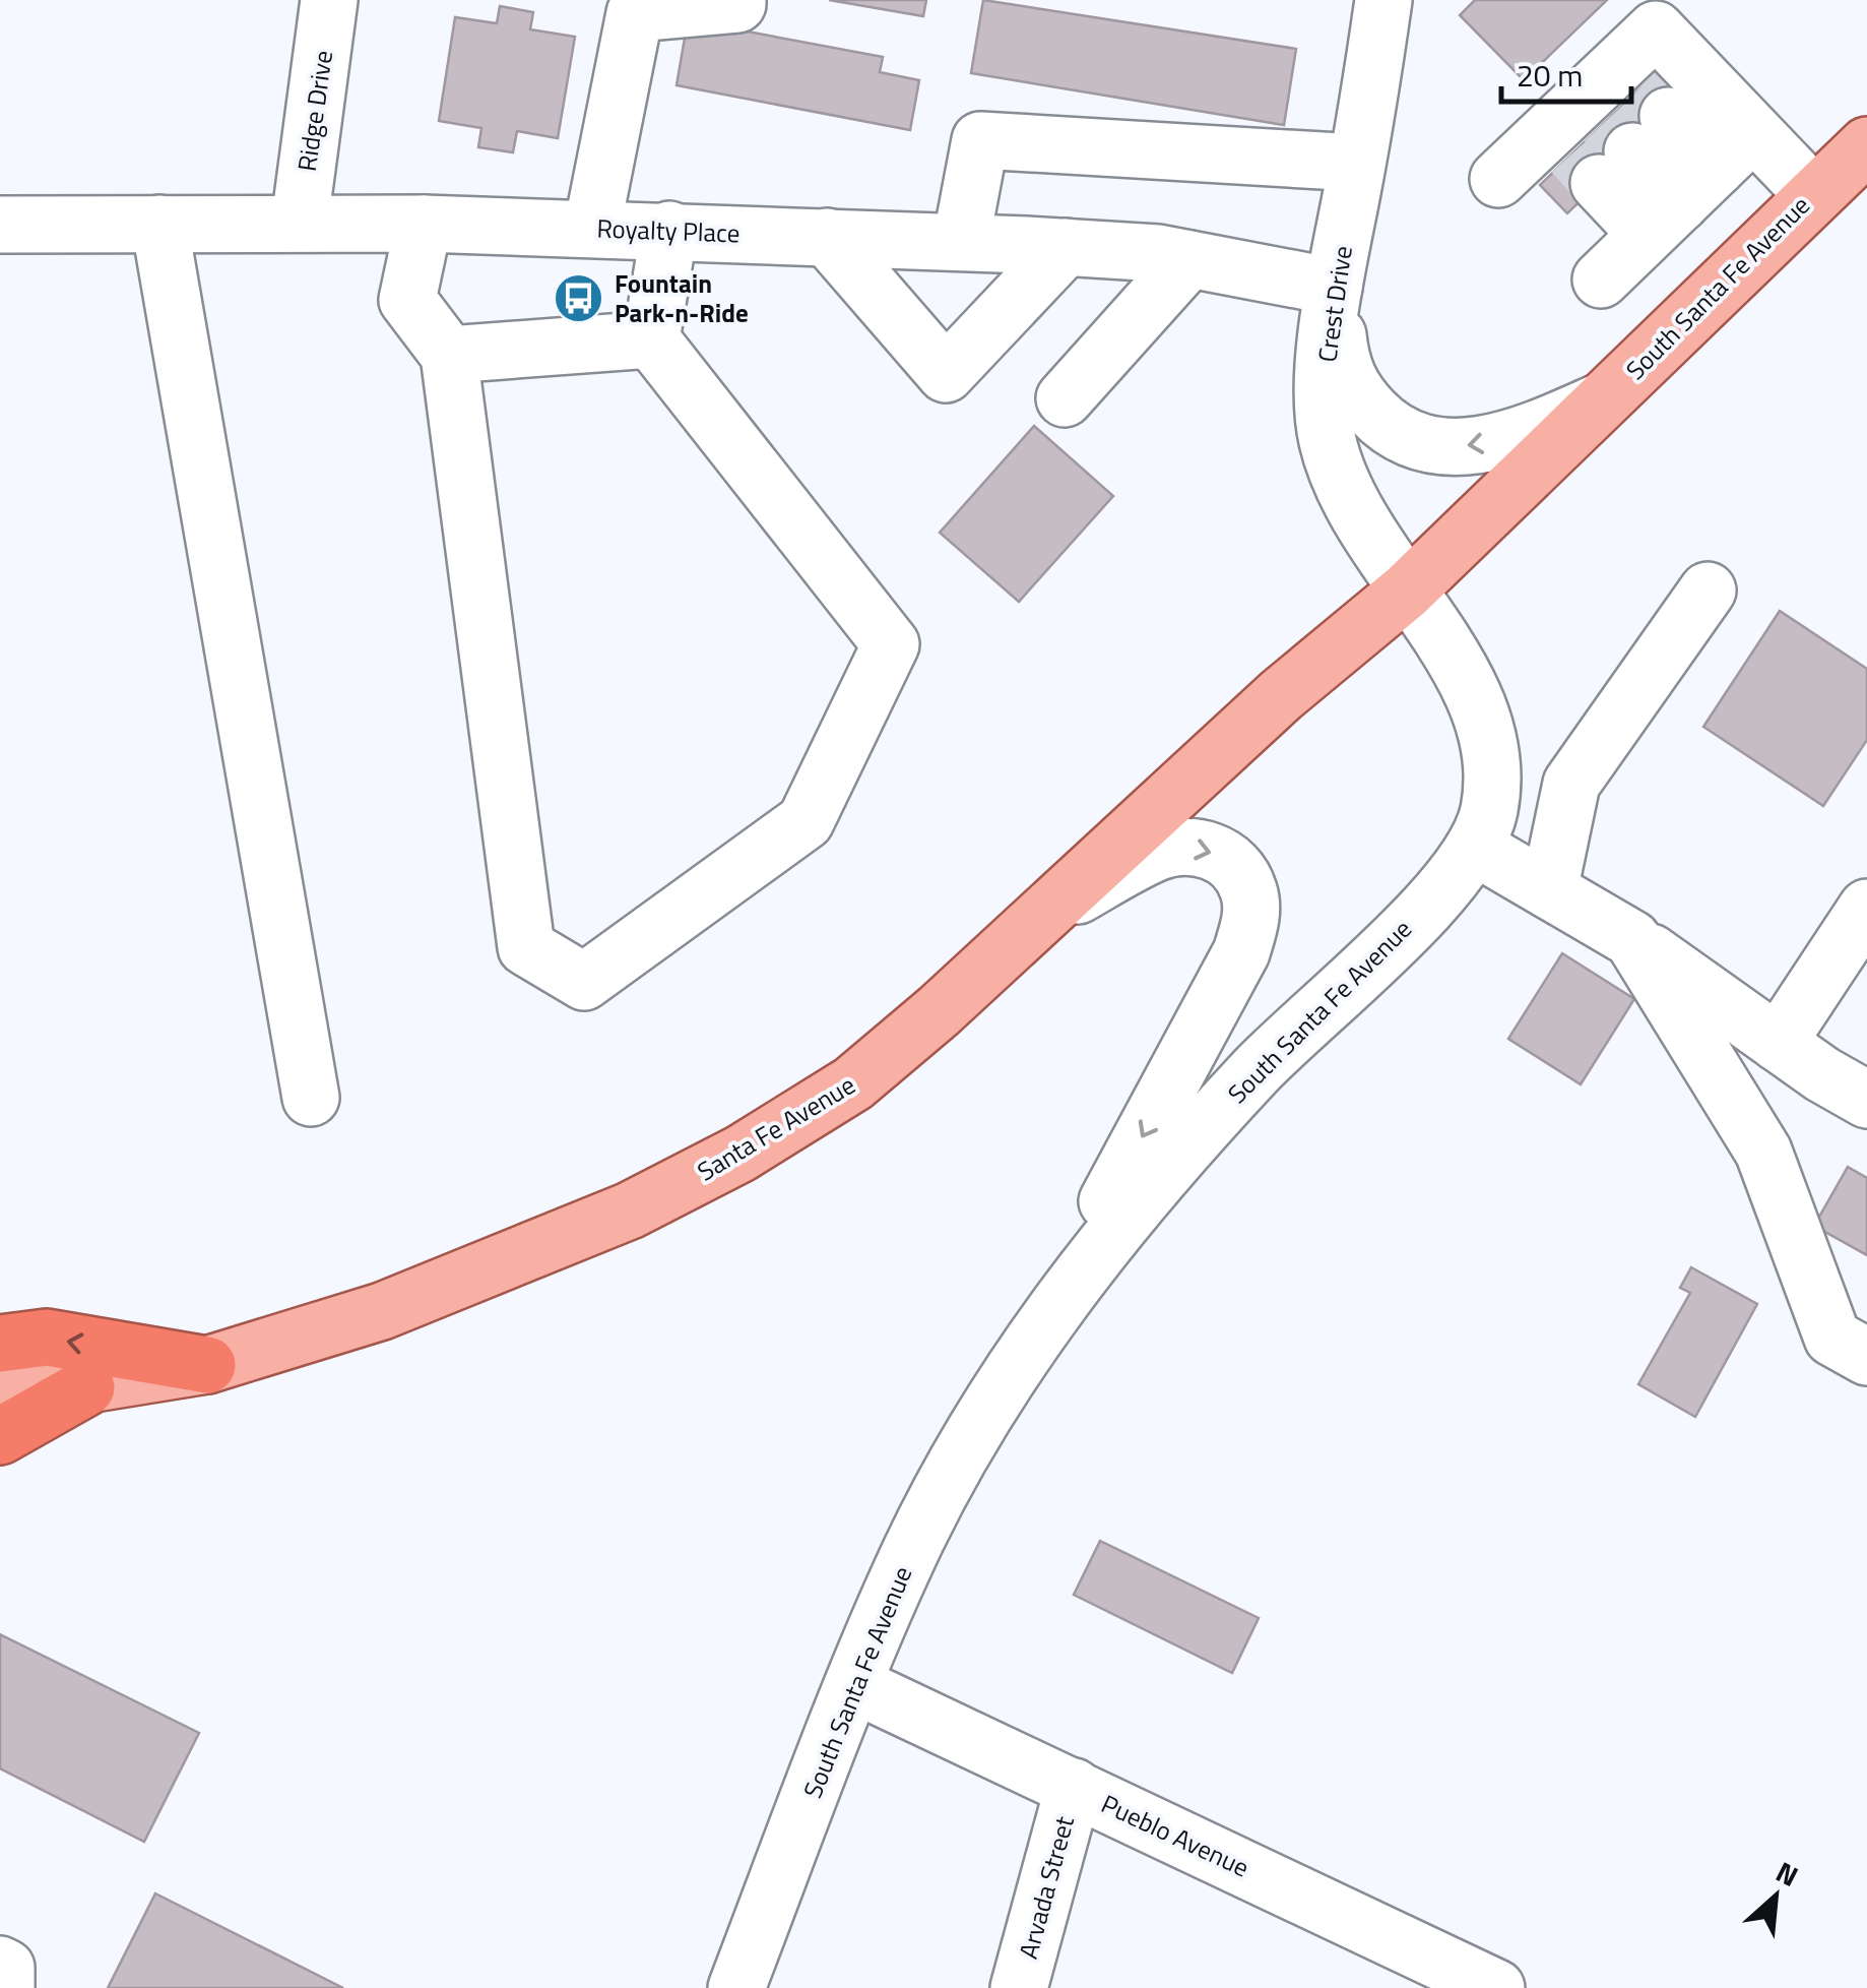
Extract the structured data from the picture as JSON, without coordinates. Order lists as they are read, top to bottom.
{
  "streets": {
    "main road": ["South Santa Fe Avenue", "Santa Fe Avenue"],
    "street": [
      "Ridge Drive",
      "Royalty Place",
      "Crest Drive",
      "Pueblo Avenue",
      "Arvada Street"
    ]
  },
  "crossings": [
    ["Ridge Drive", "Royalty Place"],
    ["Royalty Place", "Crest Drive"],
    ["South Santa Fe Avenue", "Crest Drive"],
    ["South Santa Fe Avenue", "Santa Fe Avenue"],
    ["South Santa Fe Avenue", "Pueblo Avenue"],
    ["Crest Drive", "Santa Fe Avenue"],
    ["Pueblo Avenue", "Arvada Street"]
  ],
  "places": {
    "bus stop": ["Fountain Park-n-Ride"]
  },
  "scale_bar": "20 m",
  "north": "top right"
}
